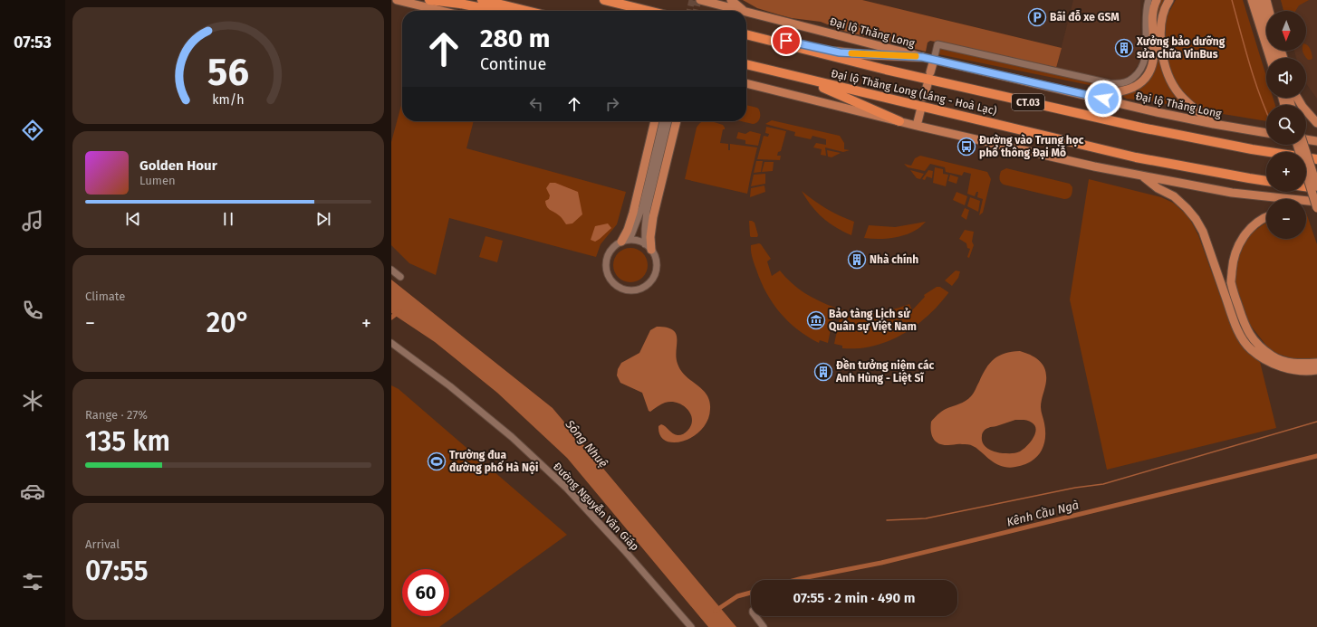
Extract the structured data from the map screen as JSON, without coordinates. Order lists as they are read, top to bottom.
{
  "streets": {
    "highway": ["Đại lộ Thăng Long (Láng - Hoà Lạc)", "CT.03"],
    "main road": ["Đại lộ Thăng Long"],
    "street": ["Đường Nguyễn Văn Giáp"]
  },
  "water": ["Sông Nhuệ", "Kênh Cầu Ngà"],
  "places": {
    "parking": ["Bãi đỗ xe GSM"],
    "building": ["Xưởng bảo dưỡng sửa chữa VinBus", "Nhà chính", "Đền tưởng niệm các Anh Hùng - Liệt Sĩ"],
    "bus stop": ["Đường vào Trung học phổ thông Đại Mỗ"],
    "museum": ["Bảo tàng Lịch sử Quân sự Việt Nam"],
    "sports": ["Trường đua đường phố Hà Nội"]
  },
  "north": "bottom",
  "page": {
    "tabs": "07:53",
    "map_buttons": ["+", "−"],
    "turn": ["280 m", "Continue"],
    "song": ["Golden Hour", "Lumen"],
    "tile": [
      "Climate",
      ["Range · 27%", "135 km"],
      ["Arrival", "07:55"]
    ],
    "heat": ["−", "20°", "+"],
    "limit": "60",
    "trip": "07:55 · 2 min · 490 m",
    "gauge": ["56", "km/h"]
  }
}
